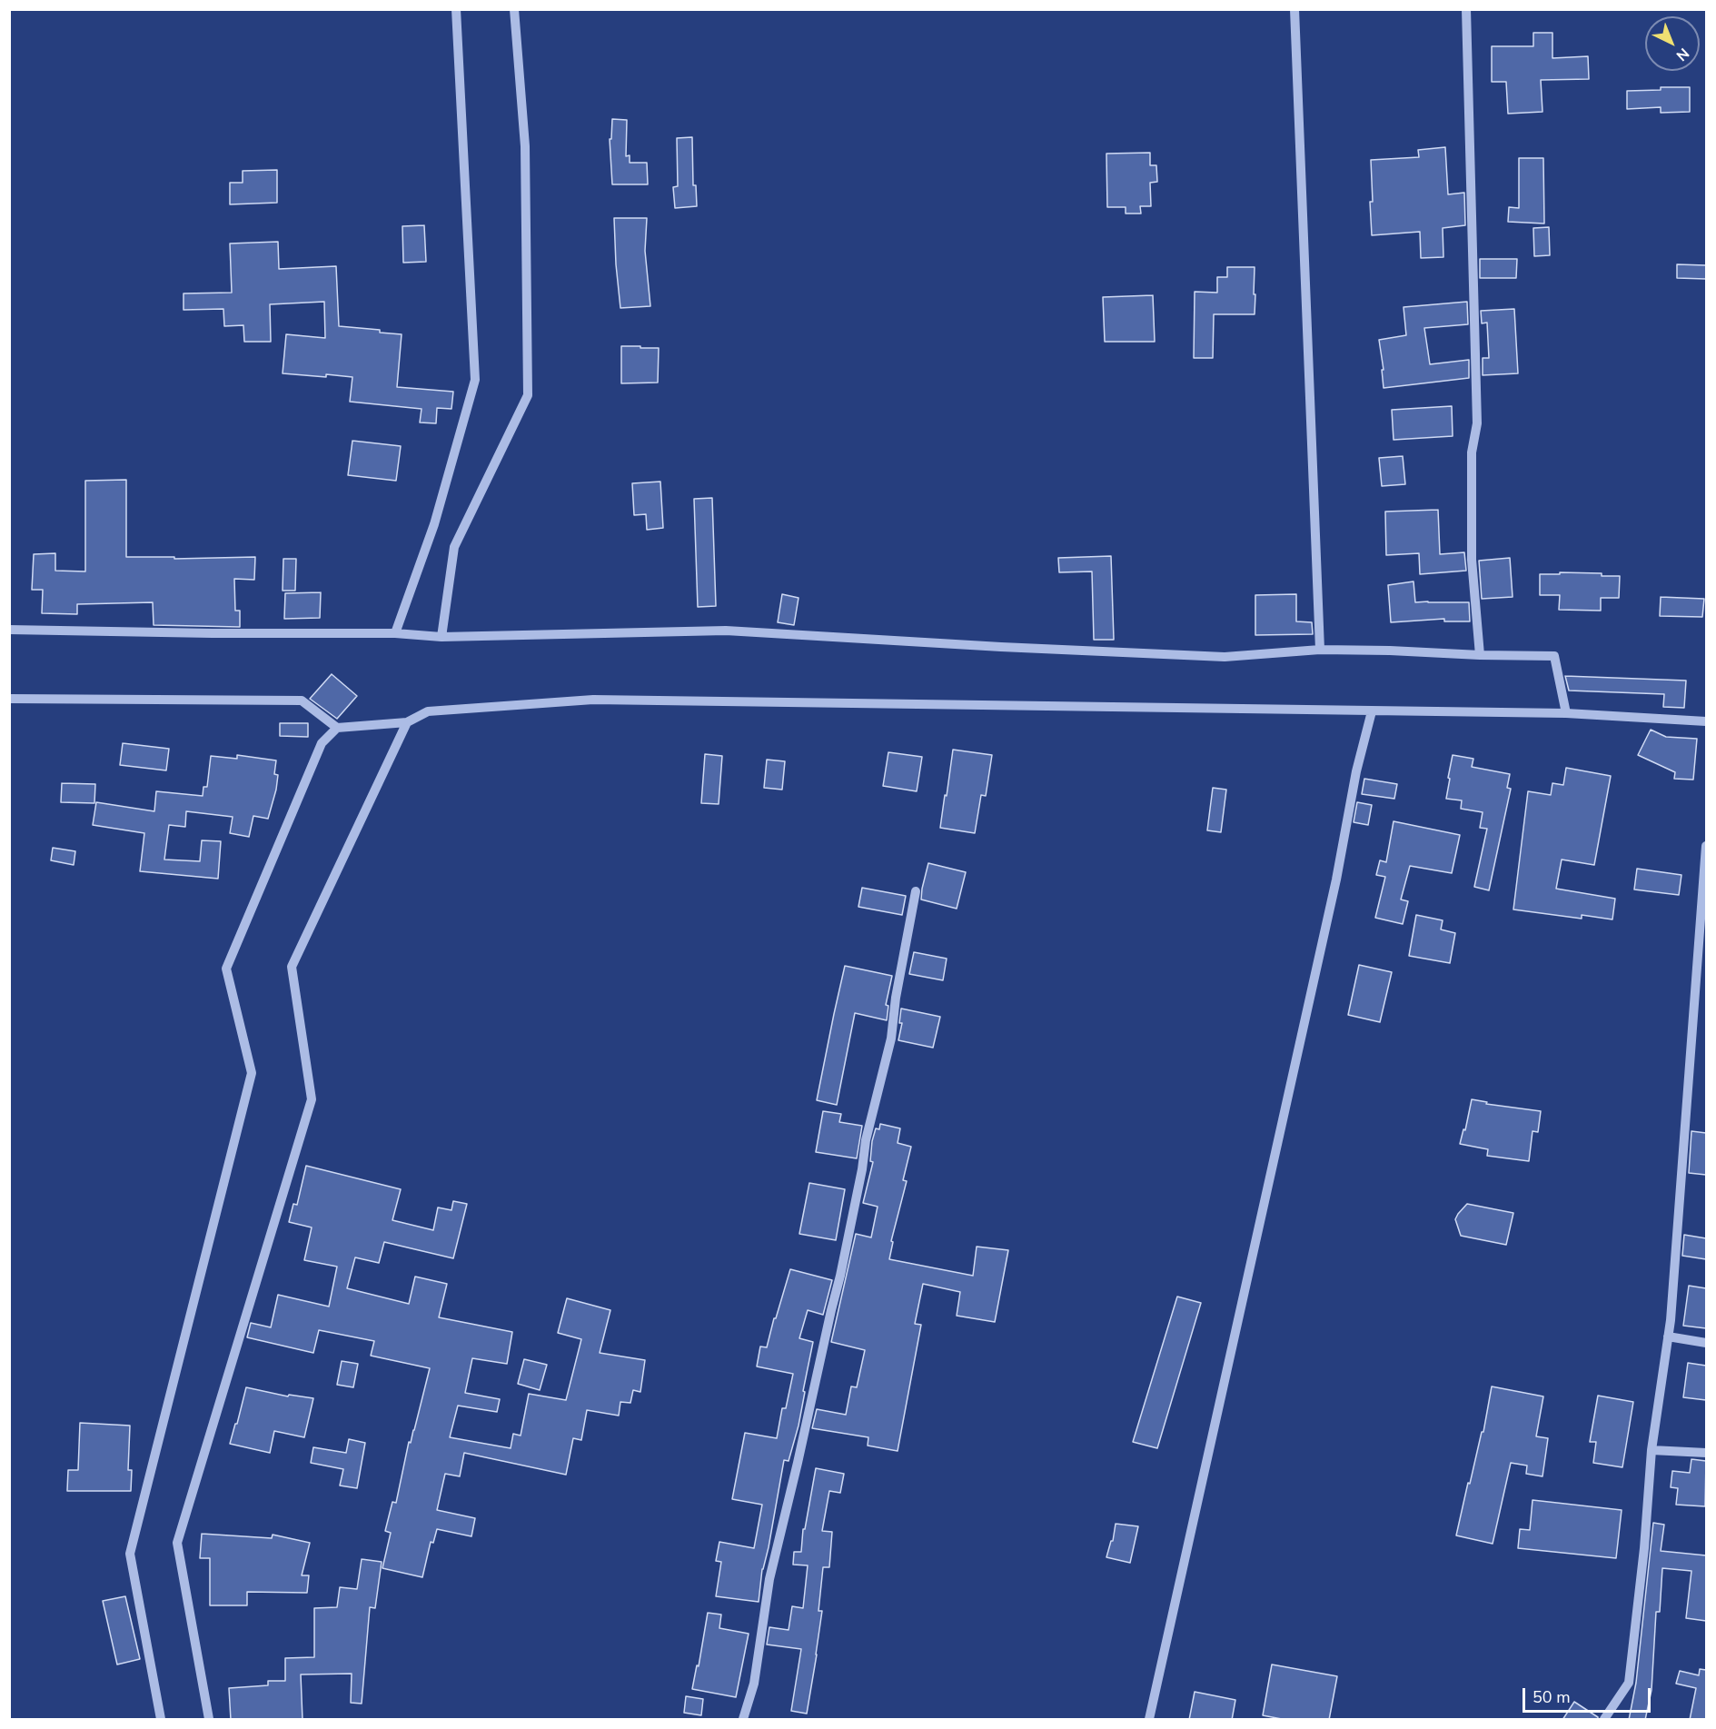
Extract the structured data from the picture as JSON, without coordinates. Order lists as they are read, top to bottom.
{
  "scale_bar": "50 m",
  "north": "bottom right"
}
